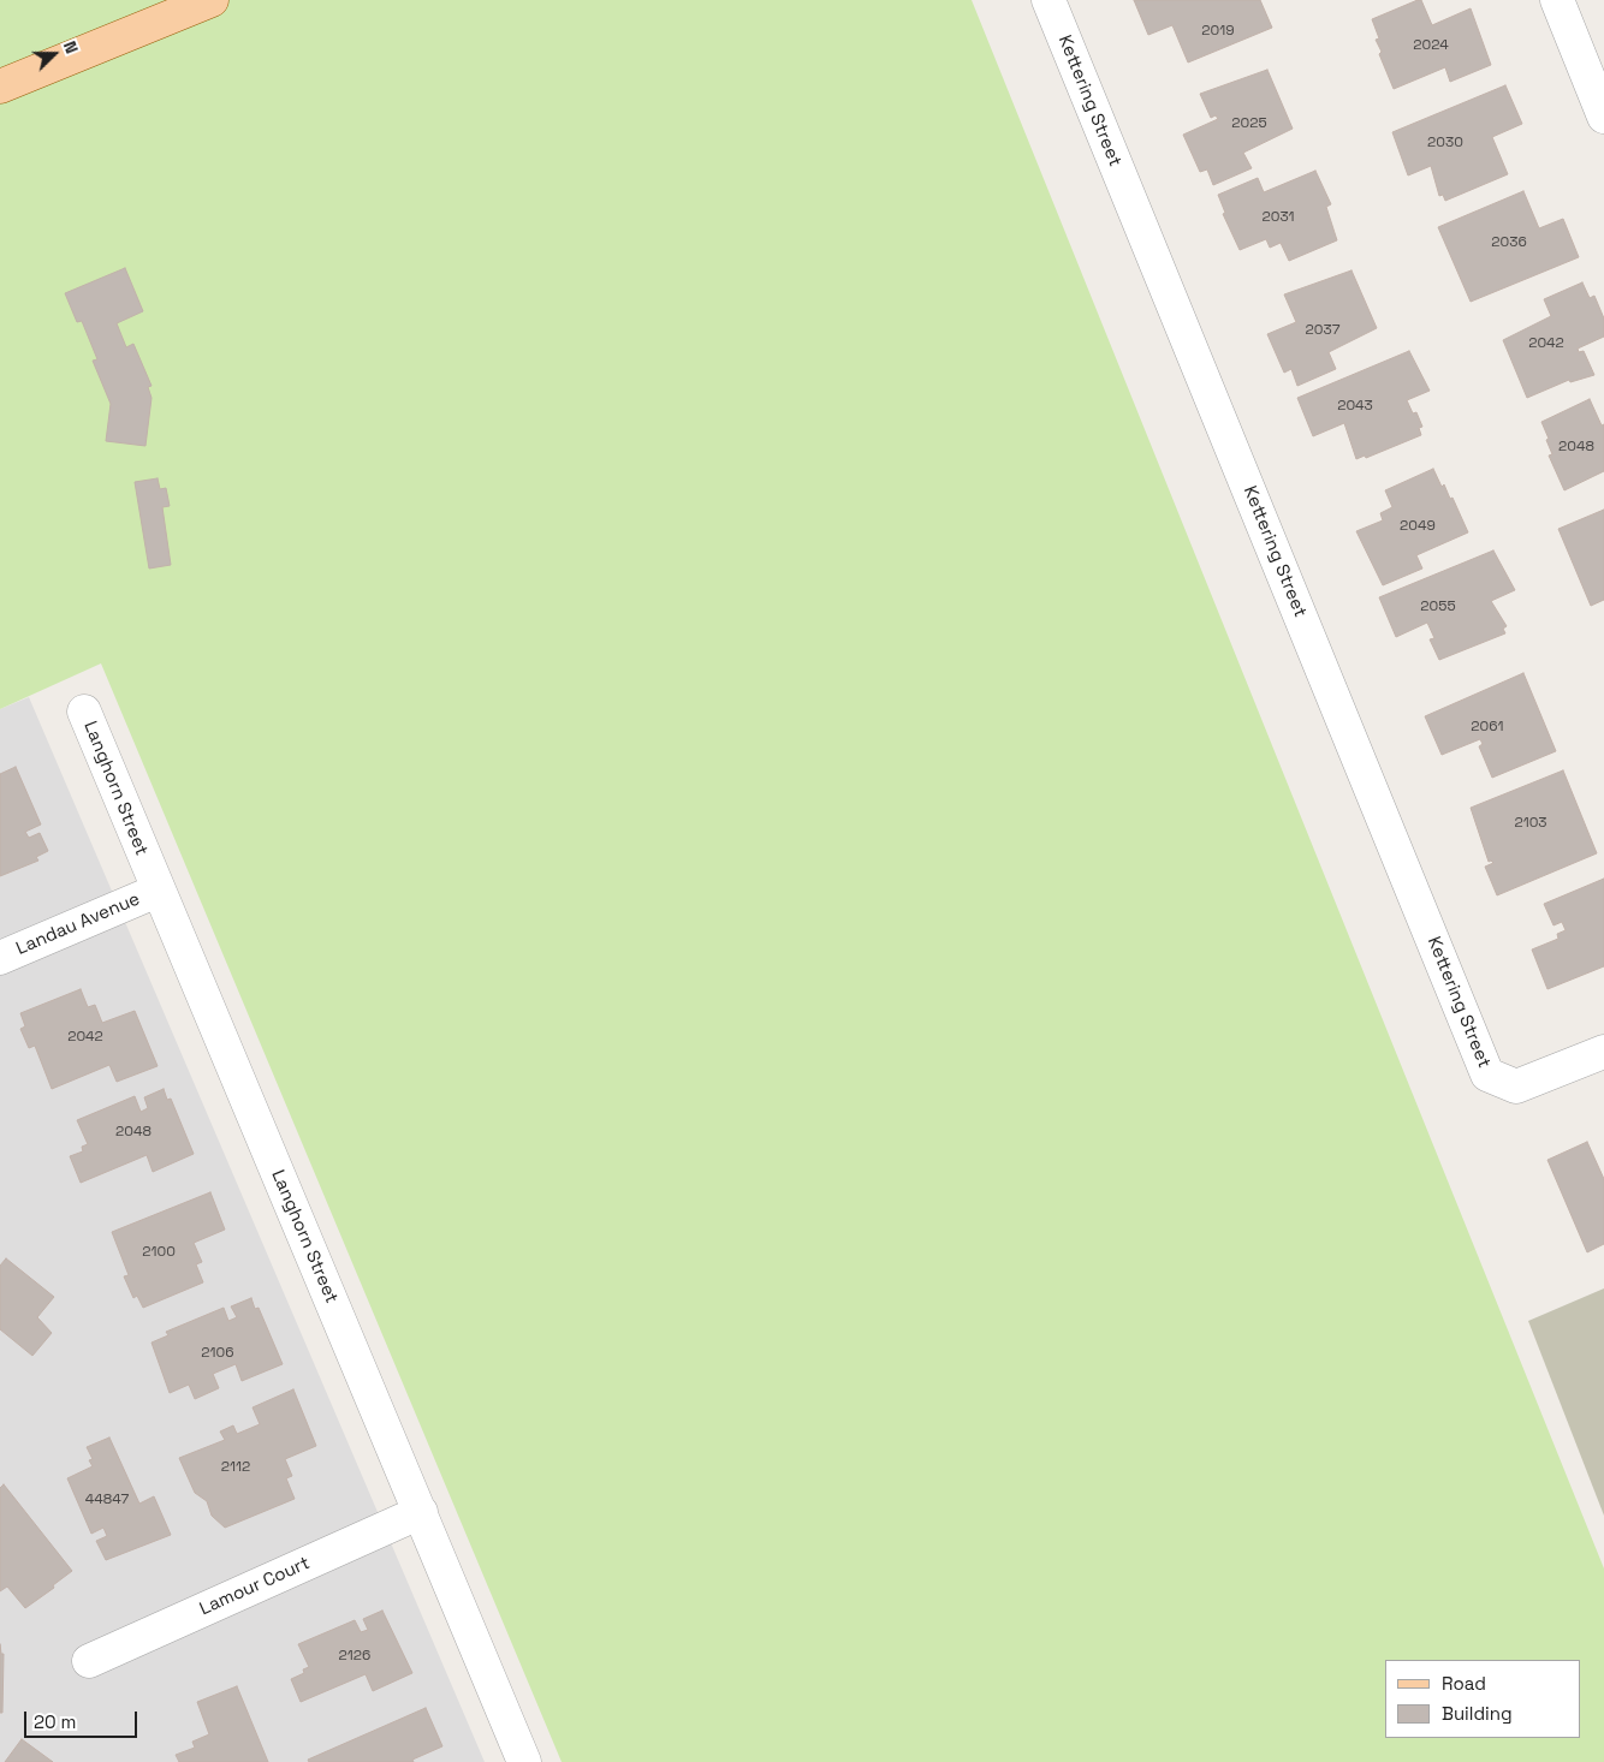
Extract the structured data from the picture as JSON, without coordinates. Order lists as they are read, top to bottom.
{
  "streets": {
    "street": [
      "Kettering Street",
      "Langhorn Street",
      "Landau Avenue",
      "Lamour Court"
    ]
  },
  "crossings": [
    ["Langhorn Street", "Landau Avenue"],
    ["Langhorn Street", "Lamour Court"]
  ],
  "house_numbers": [
    "2019",
    "2024",
    "2025",
    "2030",
    "2031",
    "2036",
    "2037",
    "2042",
    "2043",
    "2048",
    "2049",
    "2055",
    "2061",
    "2103",
    "2042",
    "2048",
    "2100",
    "2106",
    "2112",
    "44847",
    "2126"
  ],
  "legend": ["Road", "Building"],
  "scale_bar": "20 m",
  "north": "right"
}
